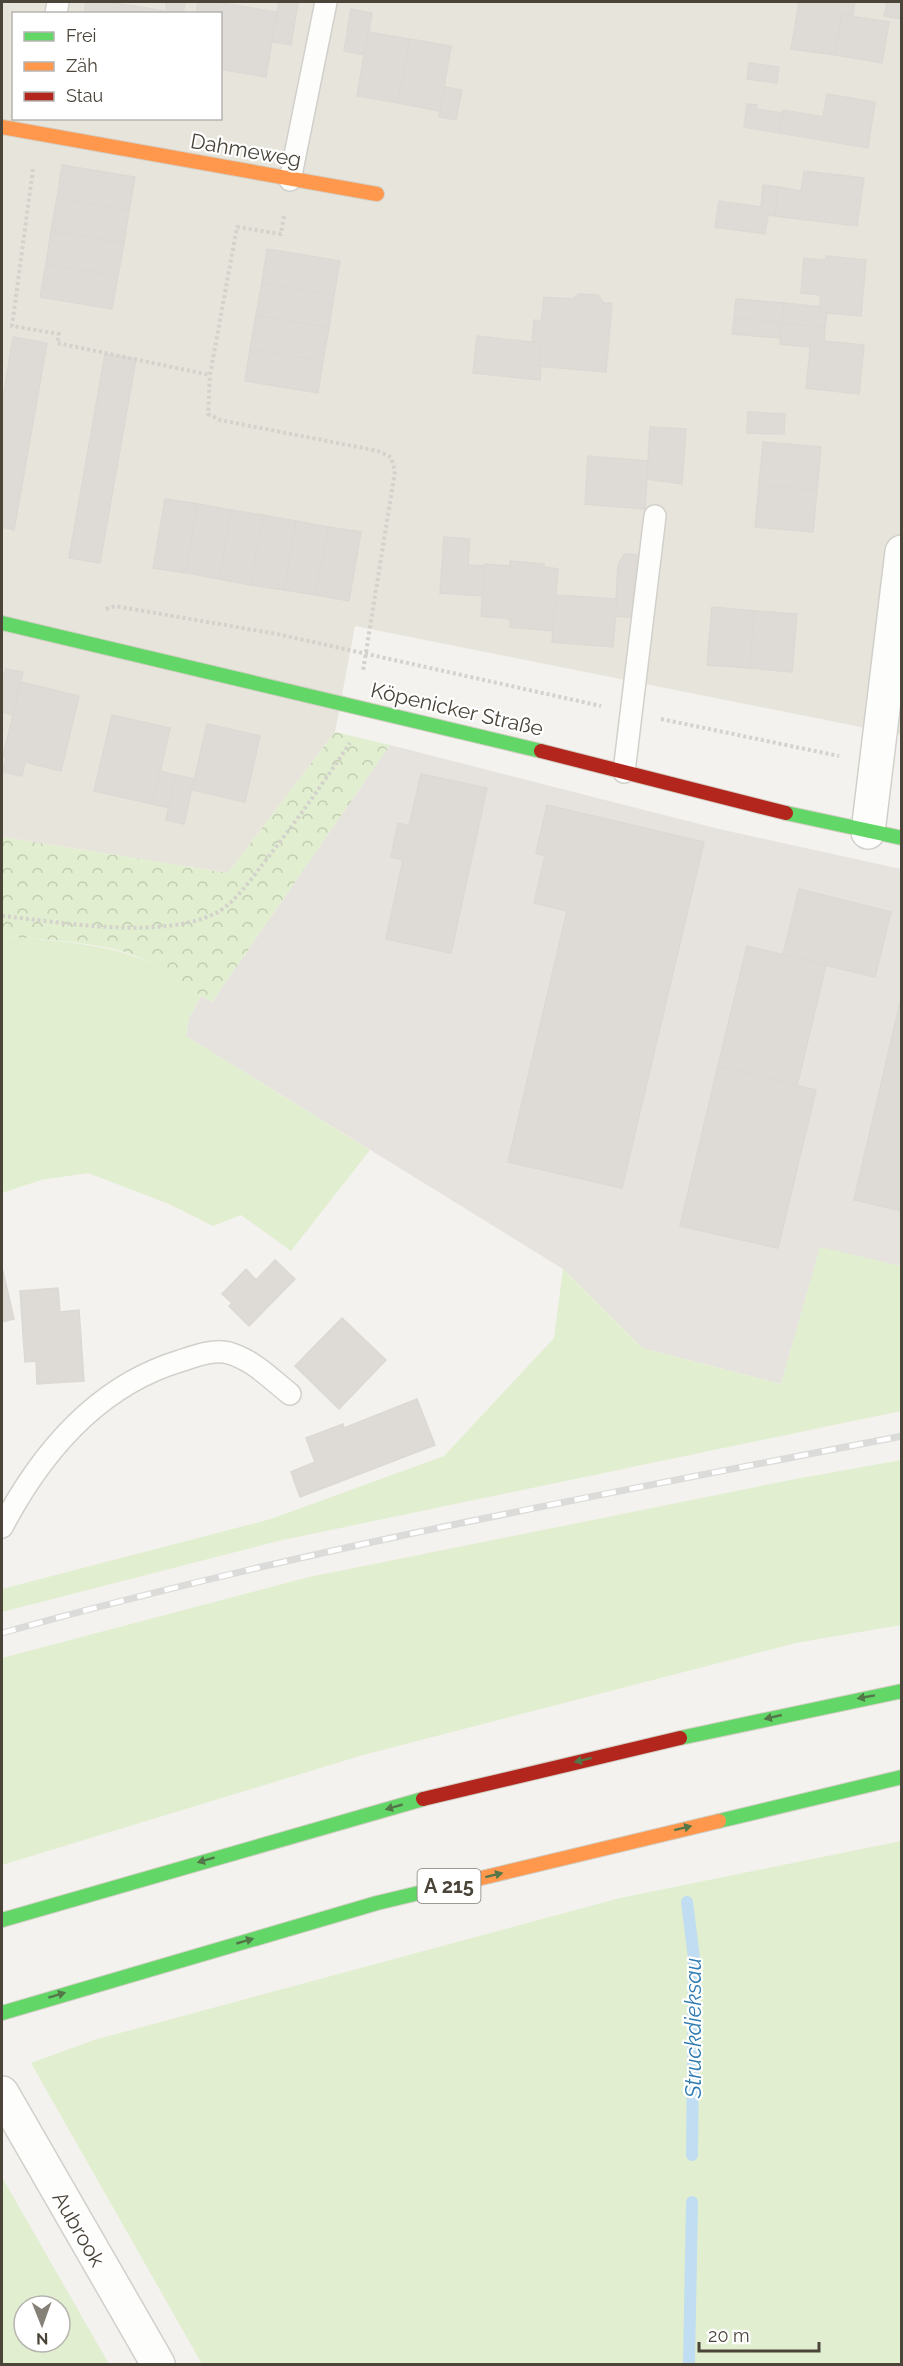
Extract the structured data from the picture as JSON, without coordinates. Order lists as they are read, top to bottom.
{
  "streets": {
    "main road": ["Dahmeweg", "Köpenicker Straße", "A 215"],
    "street": ["Aubrook"]
  },
  "water": ["Struckdieksau"],
  "legend": ["Frei", "Zäh", "Stau"],
  "scale_bar": "20 m",
  "north": "bottom"
}
